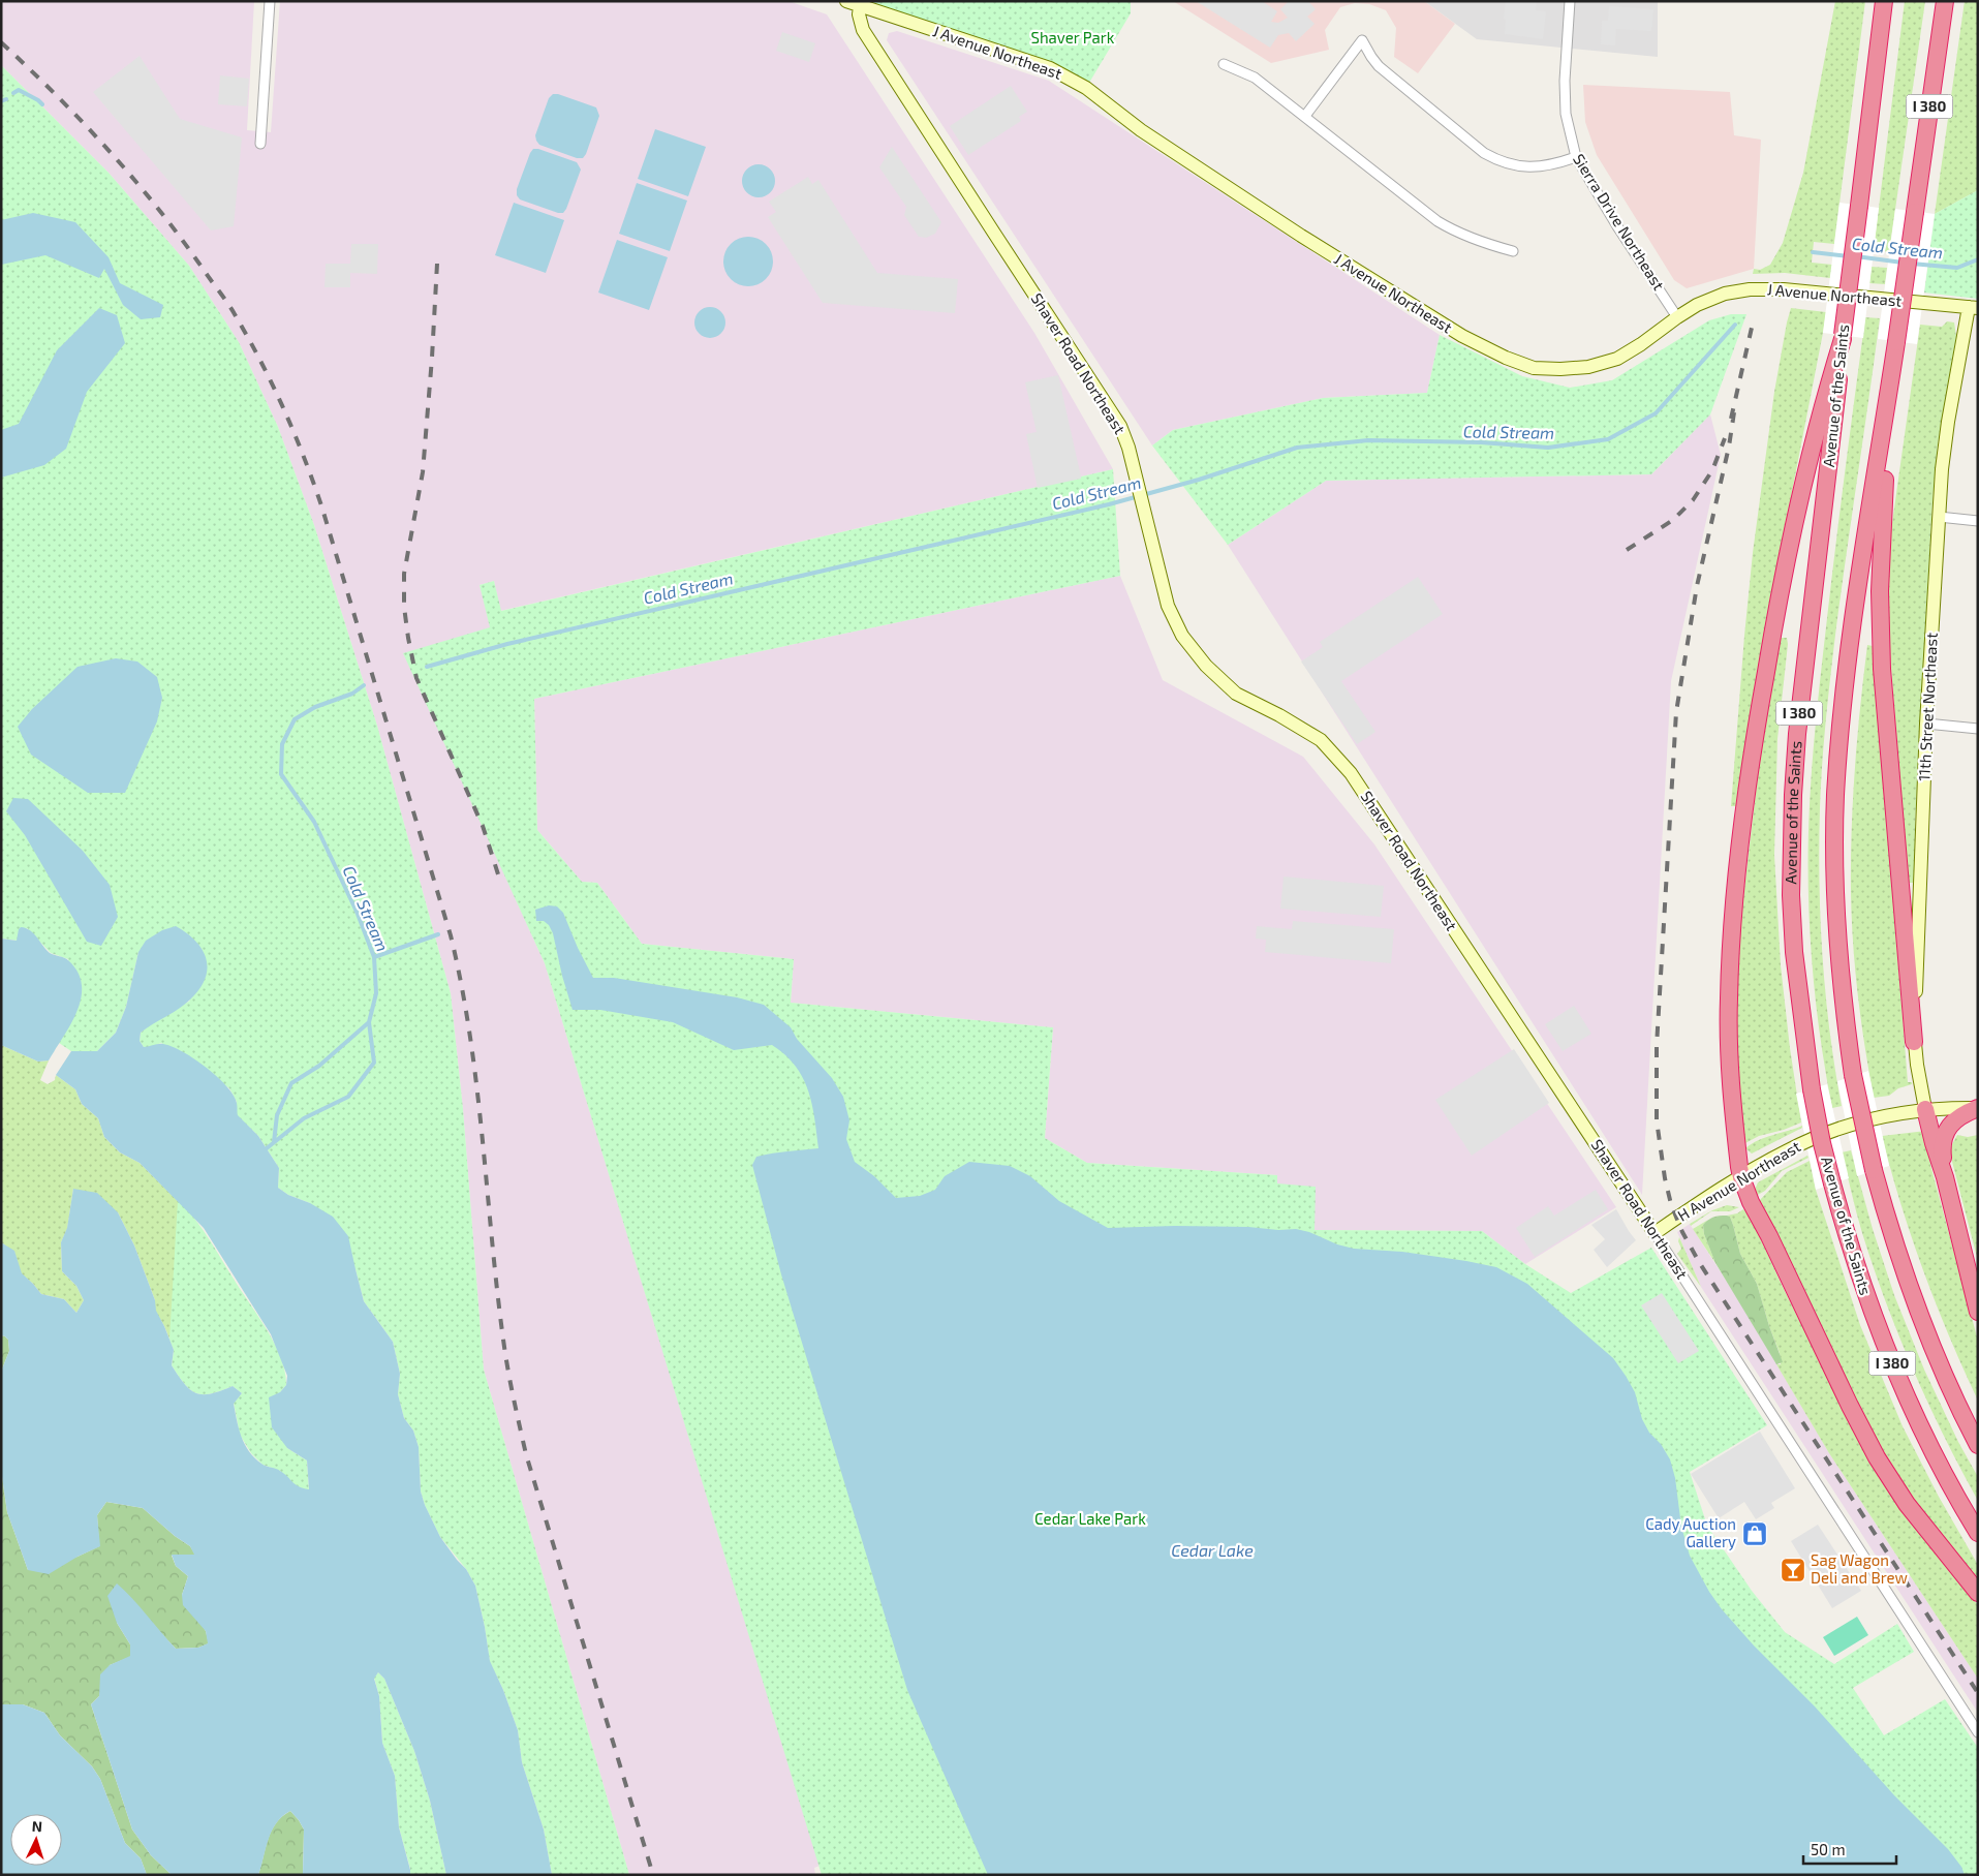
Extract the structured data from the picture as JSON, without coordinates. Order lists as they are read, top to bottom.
{
  "streets": {
    "highway": ["I 380", "Avenue of the Saints"],
    "street": [
      "J Avenue Northeast",
      "Sierra Drive Northeast",
      "Shaver Road Northeast",
      "11th Street Northeast",
      "H Avenue Northeast"
    ]
  },
  "crossings": [
    ["J Avenue Northeast", "Sierra Drive Northeast"],
    ["J Avenue Northeast", "Shaver Road Northeast"],
    ["J Avenue Northeast", "11th Street Northeast"],
    ["Shaver Road Northeast", "H Avenue Northeast"],
    ["11th Street Northeast", "H Avenue Northeast"]
  ],
  "water": ["Cold Stream", "Cedar Lake"],
  "parks": ["Shaver Park", "Cedar Lake Park"],
  "places": {
    "shop": ["Cady Auction Gallery"],
    "bar": ["Sag Wagon Deli and Brew"]
  },
  "scale_bar": "50 m",
  "north": "top"
}
